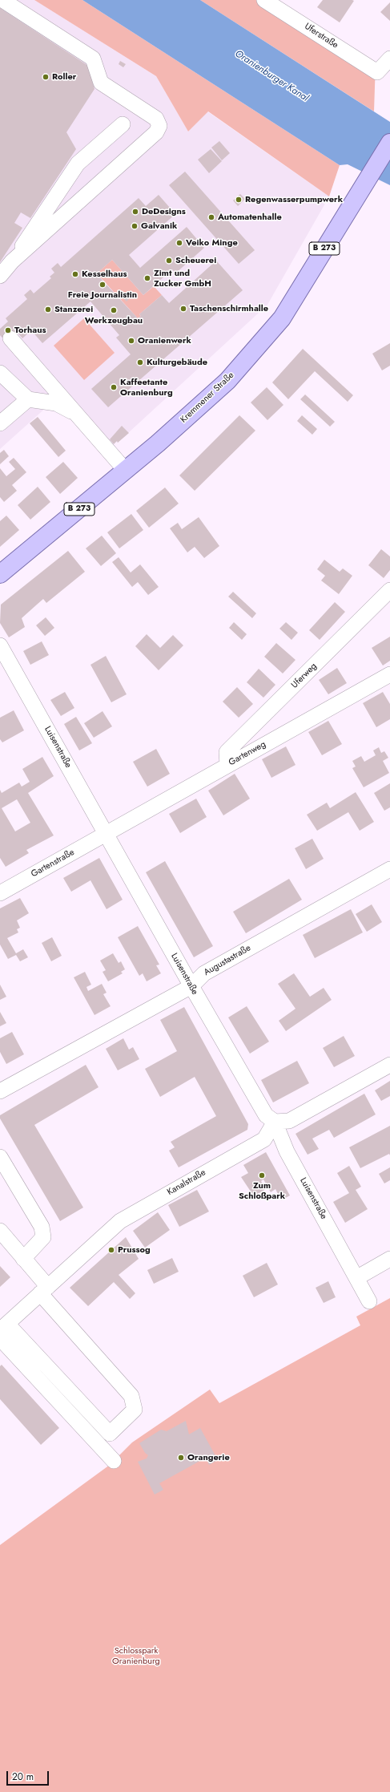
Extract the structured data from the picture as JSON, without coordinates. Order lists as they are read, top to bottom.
{
  "streets": {
    "main road": ["B 273", "Kremmener Straße"],
    "street": [
      "Uferstraße",
      "Uferweg",
      "Luisenstraße",
      "Gartenweg",
      "Gartenstraße",
      "Augustastraße",
      "Kanalstraße"
    ]
  },
  "crossings": [
    ["Uferweg", "Gartenweg"],
    ["Luisenstraße", "Gartenweg"],
    ["Luisenstraße", "Gartenstraße"],
    ["Luisenstraße", "Augustastraße"],
    ["Luisenstraße", "Kanalstraße"],
    ["Gartenweg", "Gartenstraße"]
  ],
  "water": ["Oranienburger Kanal"],
  "parks": ["Schlosspark Oranienburg"],
  "places": [
    "Roller",
    "Regenwasserpumpwerk",
    "DeDesigns",
    "Automatenhalle",
    "Galvanik",
    "Veiko Minge",
    "Scheuerei",
    "Kesselhaus",
    "Zimt und Zucker GmbH",
    "Freie Journalistin",
    "Taschenschirmhalle",
    "Stanzerei",
    "Werkzeugbau",
    "Torhaus",
    "Oranienwerk",
    "Kulturgebäude",
    "Kaffeetante Oranienburg",
    "Zum Schloßpark",
    "Prussog",
    "Orangerie"
  ],
  "scale_bar": "20 m"
}
